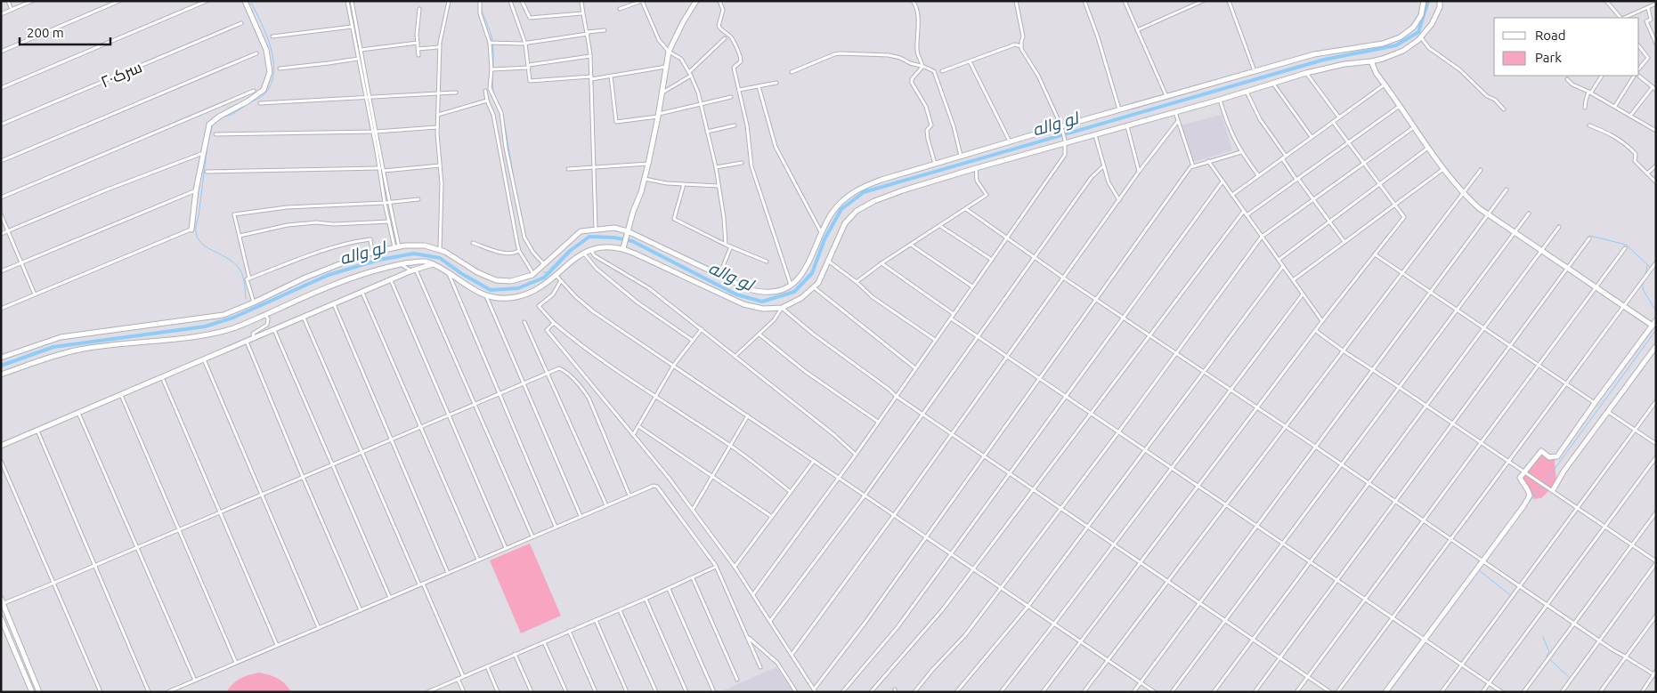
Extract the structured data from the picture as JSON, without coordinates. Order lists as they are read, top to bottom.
{
  "streets": {
    "street": ["سرک۲۰"]
  },
  "water": ["لو واله"],
  "legend": ["Road", "Park"],
  "scale_bar": "200 m"
}
